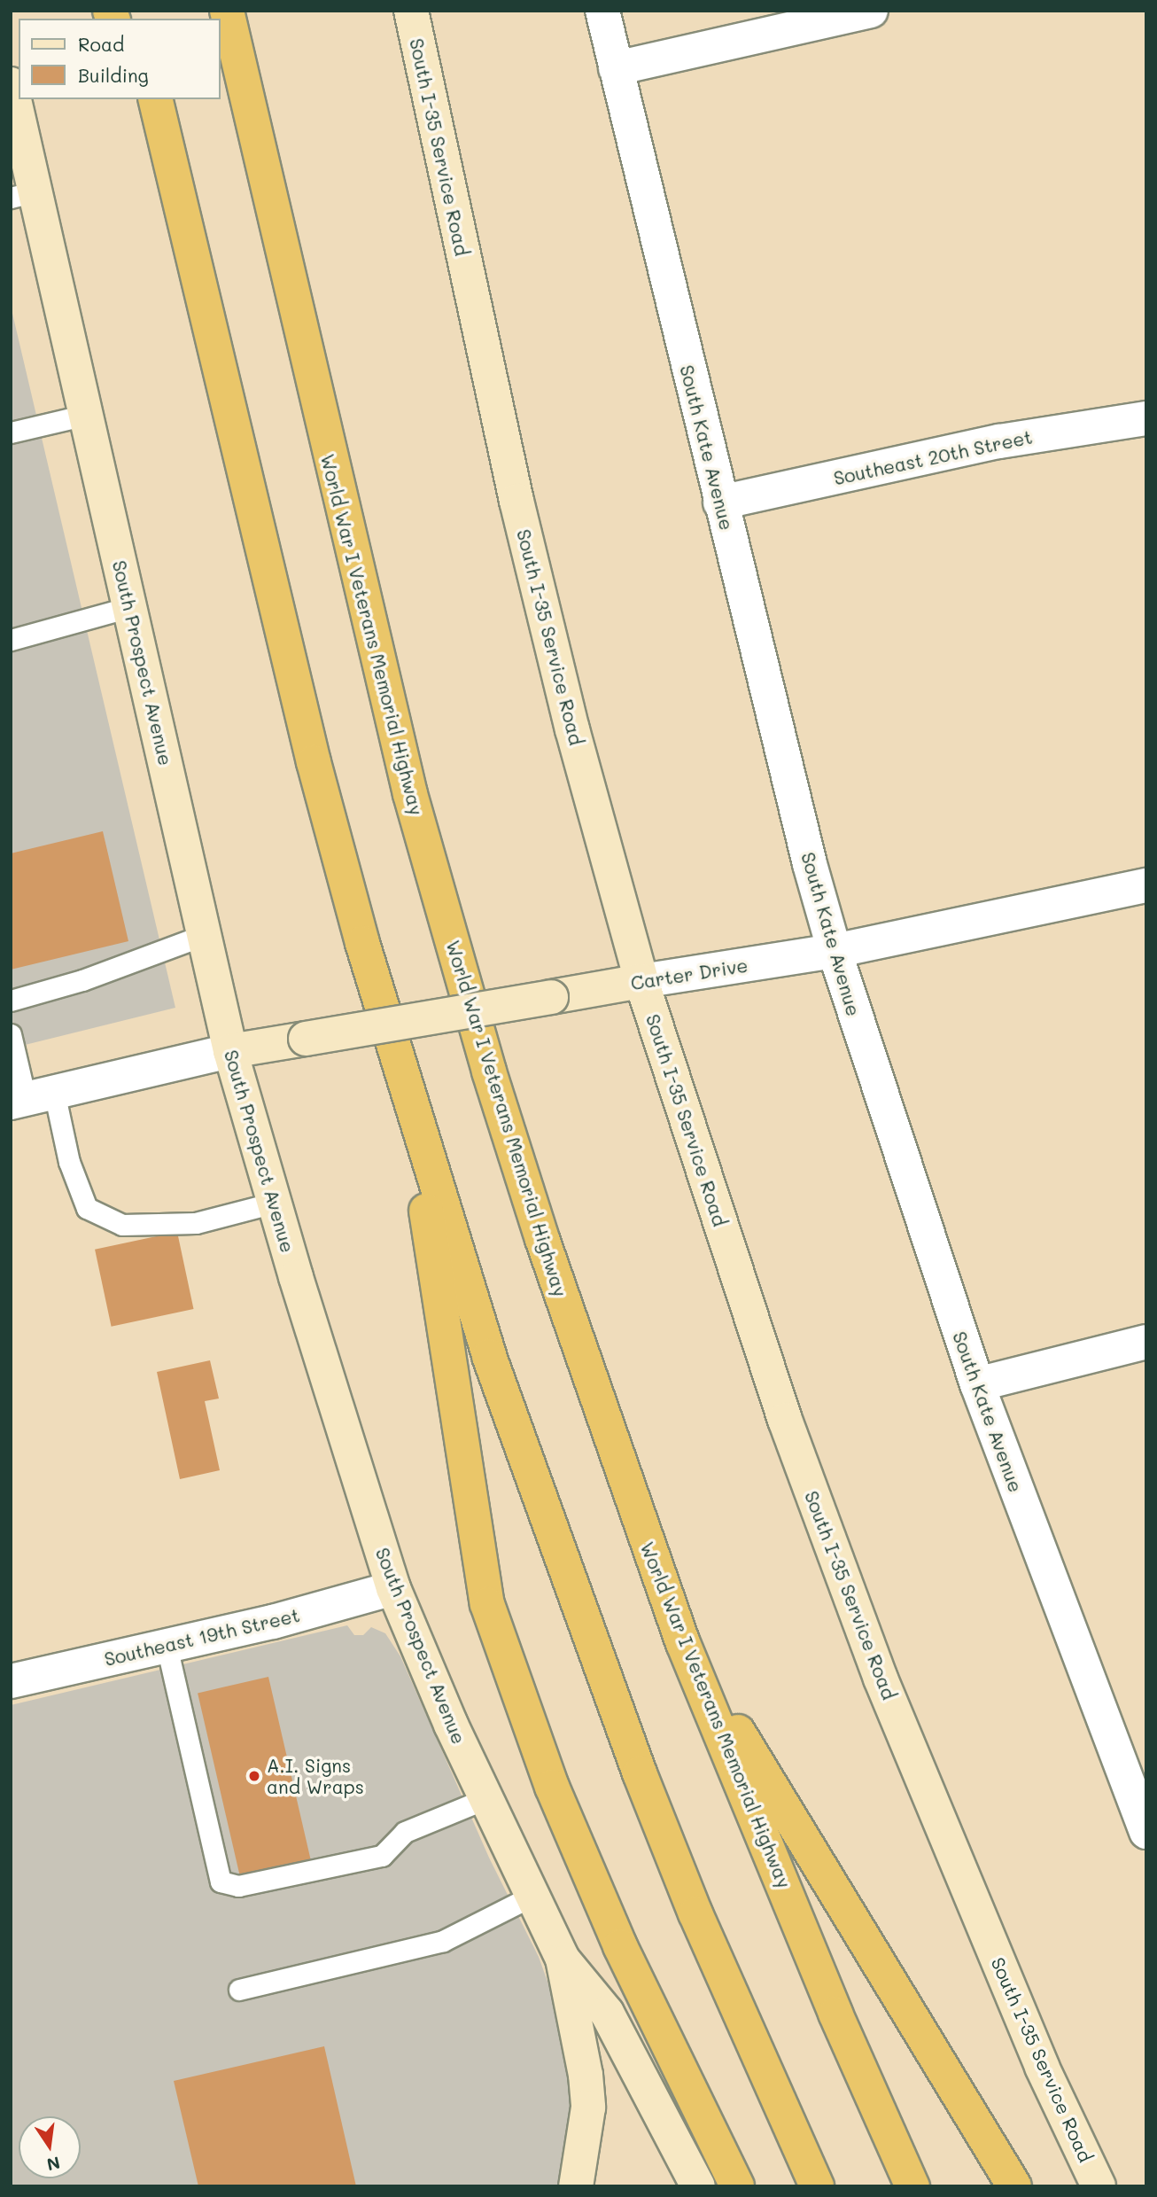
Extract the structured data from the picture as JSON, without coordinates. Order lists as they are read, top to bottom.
{
  "streets": {
    "highway": ["World War I Veterans Memorial Highway"],
    "main road": ["South I-35 Service Road", "South Prospect Avenue", "Carter Drive"],
    "street": ["South Kate Avenue", "Southeast 20th Street", "Southeast 19th Street"]
  },
  "crossings": [
    ["South I-35 Service Road", "Carter Drive"],
    ["South Kate Avenue", "Southeast 20th Street"],
    ["South Kate Avenue", "Carter Drive"],
    ["South Prospect Avenue", "Carter Drive"],
    ["South Prospect Avenue", "Southeast 19th Street"]
  ],
  "places": ["A.I. Signs and Wraps"],
  "legend": ["Road", "Building"],
  "north": "bottom"
}
